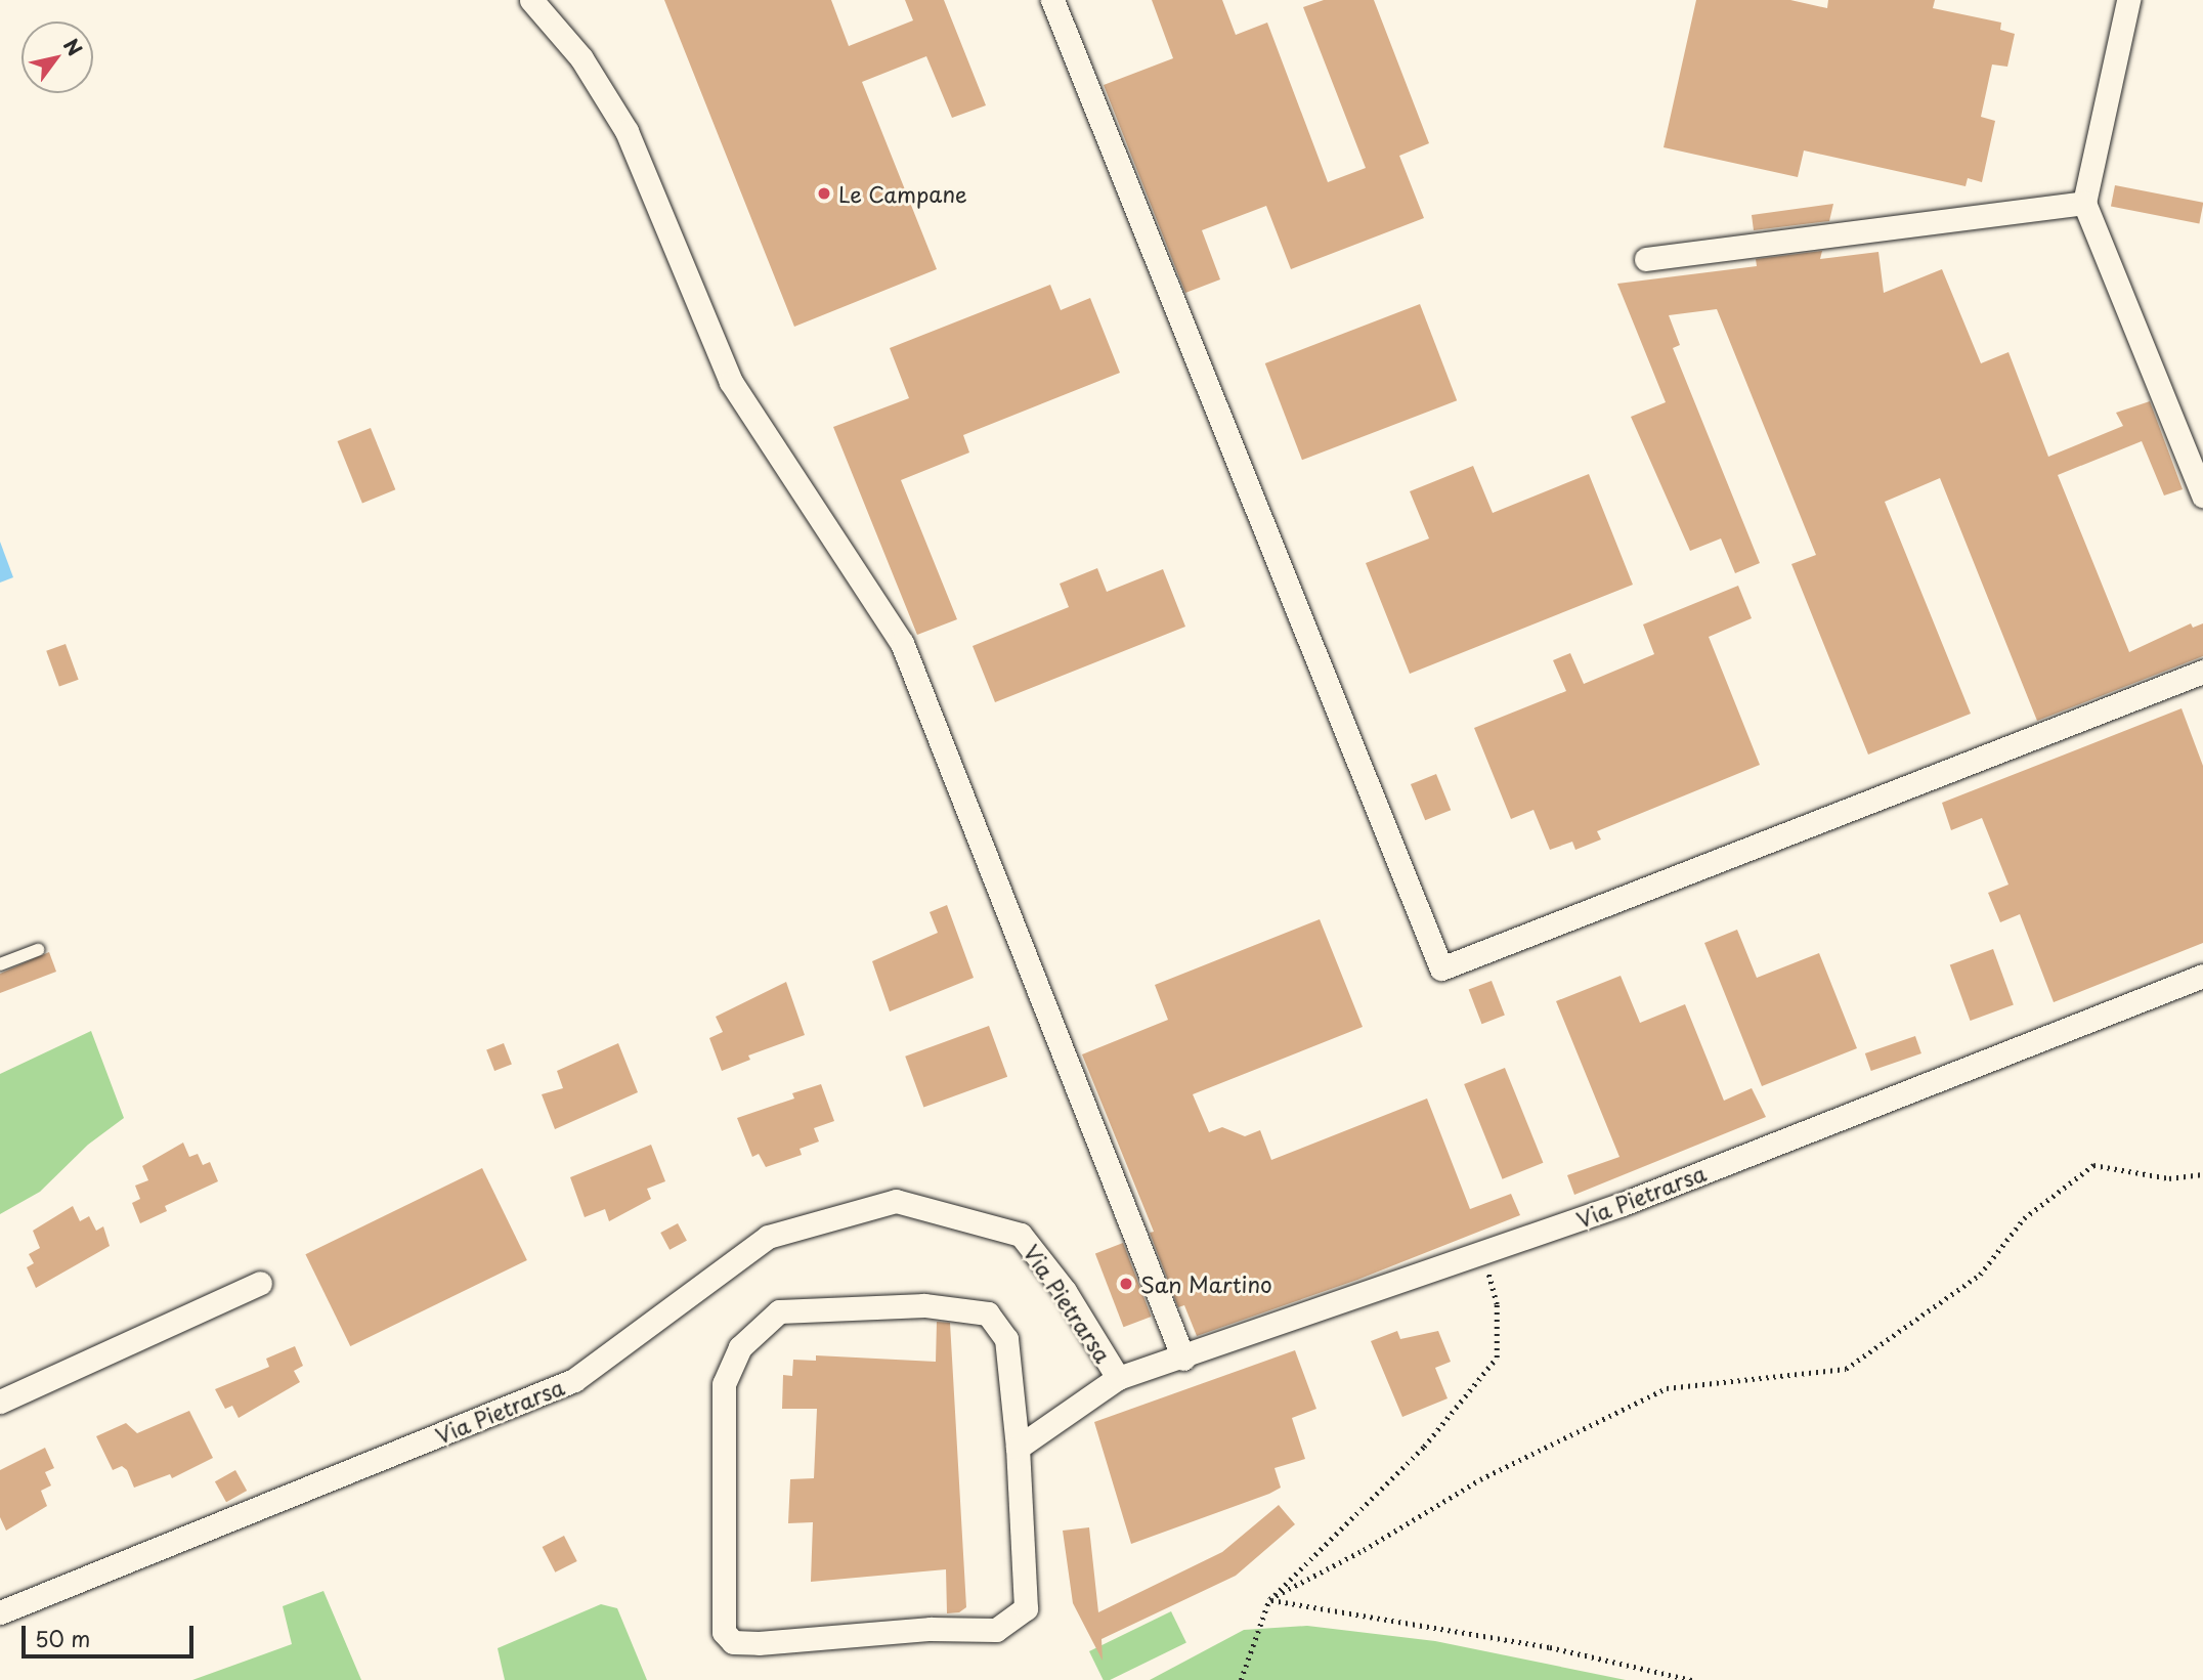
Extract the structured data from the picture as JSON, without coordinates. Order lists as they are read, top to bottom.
{
  "streets": {
    "street": ["Via Pietrarsa"]
  },
  "places": ["Le Campane", "San Martino"],
  "scale_bar": "50 m",
  "north": "top right"
}
